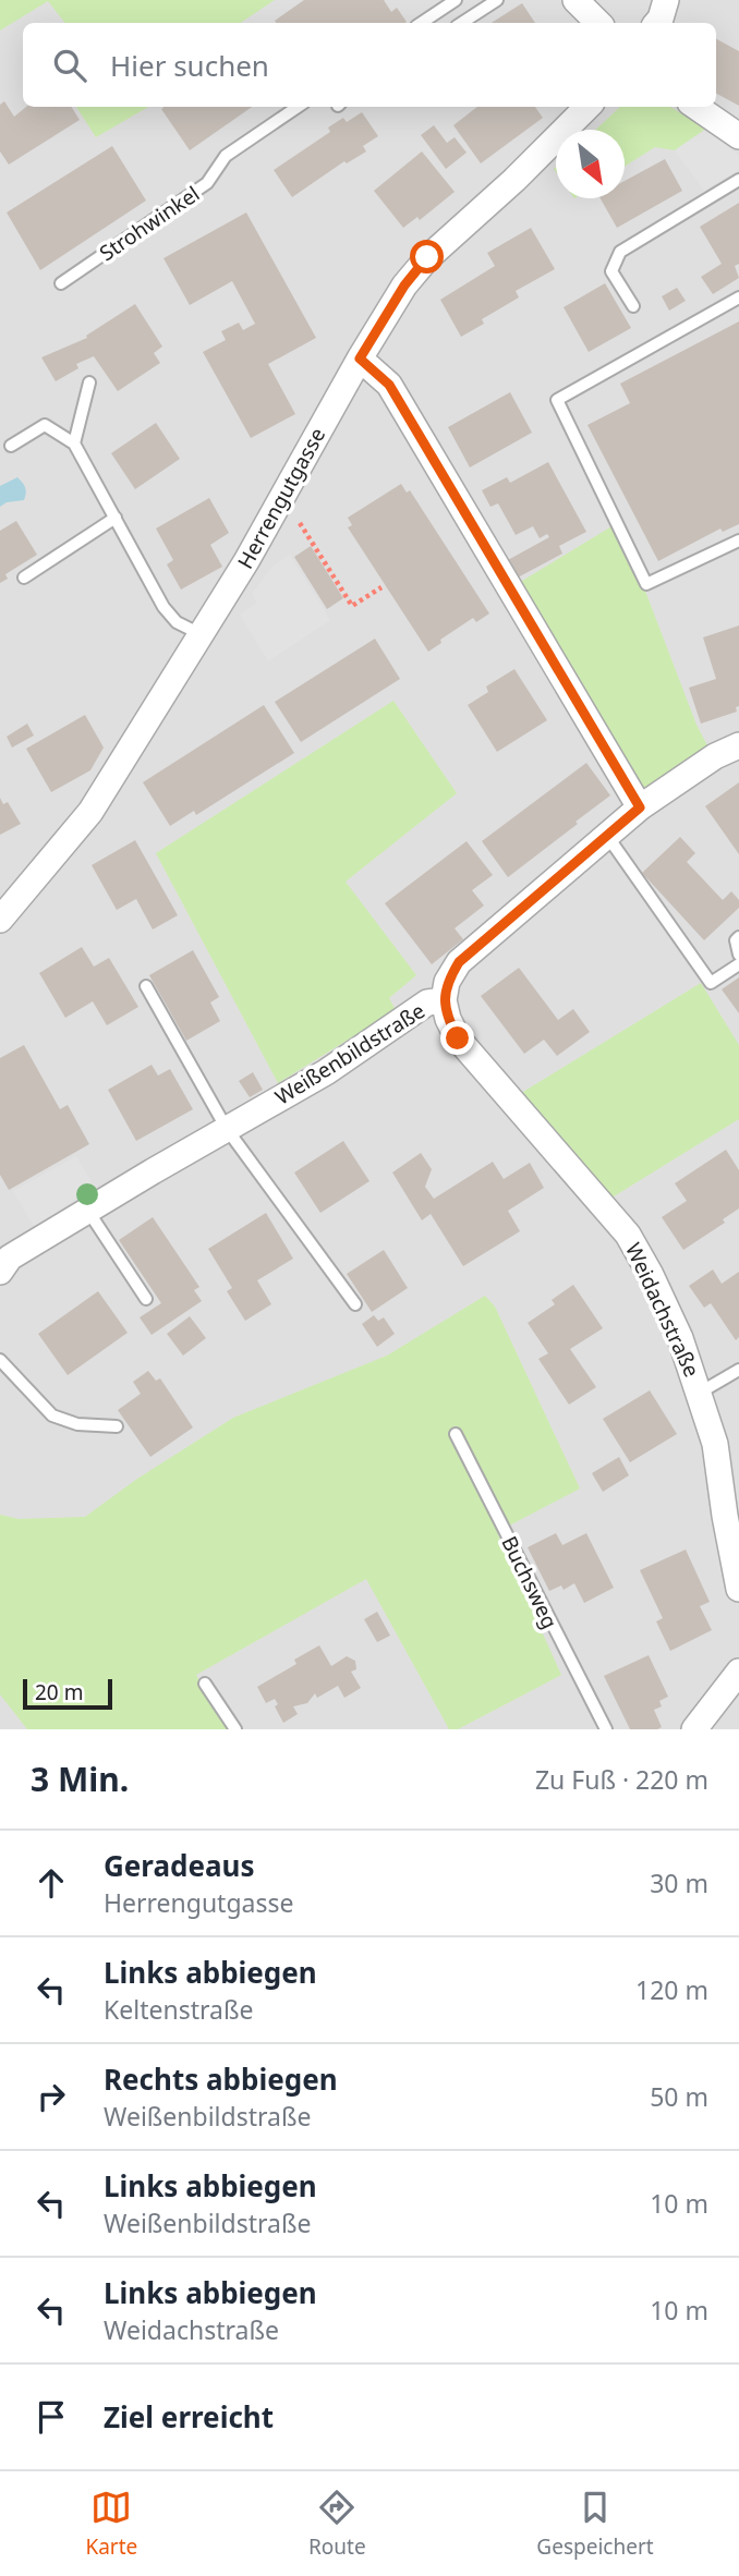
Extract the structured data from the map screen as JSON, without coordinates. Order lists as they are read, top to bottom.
{
  "streets": {
    "street": ["Herrengutgasse", "Weißenbildstraße", "Weidachstraße"],
    "lane": ["Strohwinkel", "Buchsweg"]
  },
  "crossings": [
    ["Weißenbildstraße", "Weidachstraße"]
  ],
  "scale_bar": "20 m",
  "north": "bottom right",
  "page": {
    "search": "Hier suchen",
    "scale": "20 m",
    "heading": ["3 Min.", "Zu Fuß · 220 m"],
    "list": [
      ["Geradeaus", "Herrengutgasse", "30 m"],
      ["Links abbiegen", "Keltenstraße", "120 m"],
      ["Rechts abbiegen", "Weißenbildstraße", "50 m"],
      ["Links abbiegen", "Weißenbildstraße", "10 m"],
      ["Links abbiegen", "Weidachstraße", "10 m"],
      "Ziel erreicht"
    ],
    "nav": ["Karte", "Route", "Gespeichert"]
  }
}
